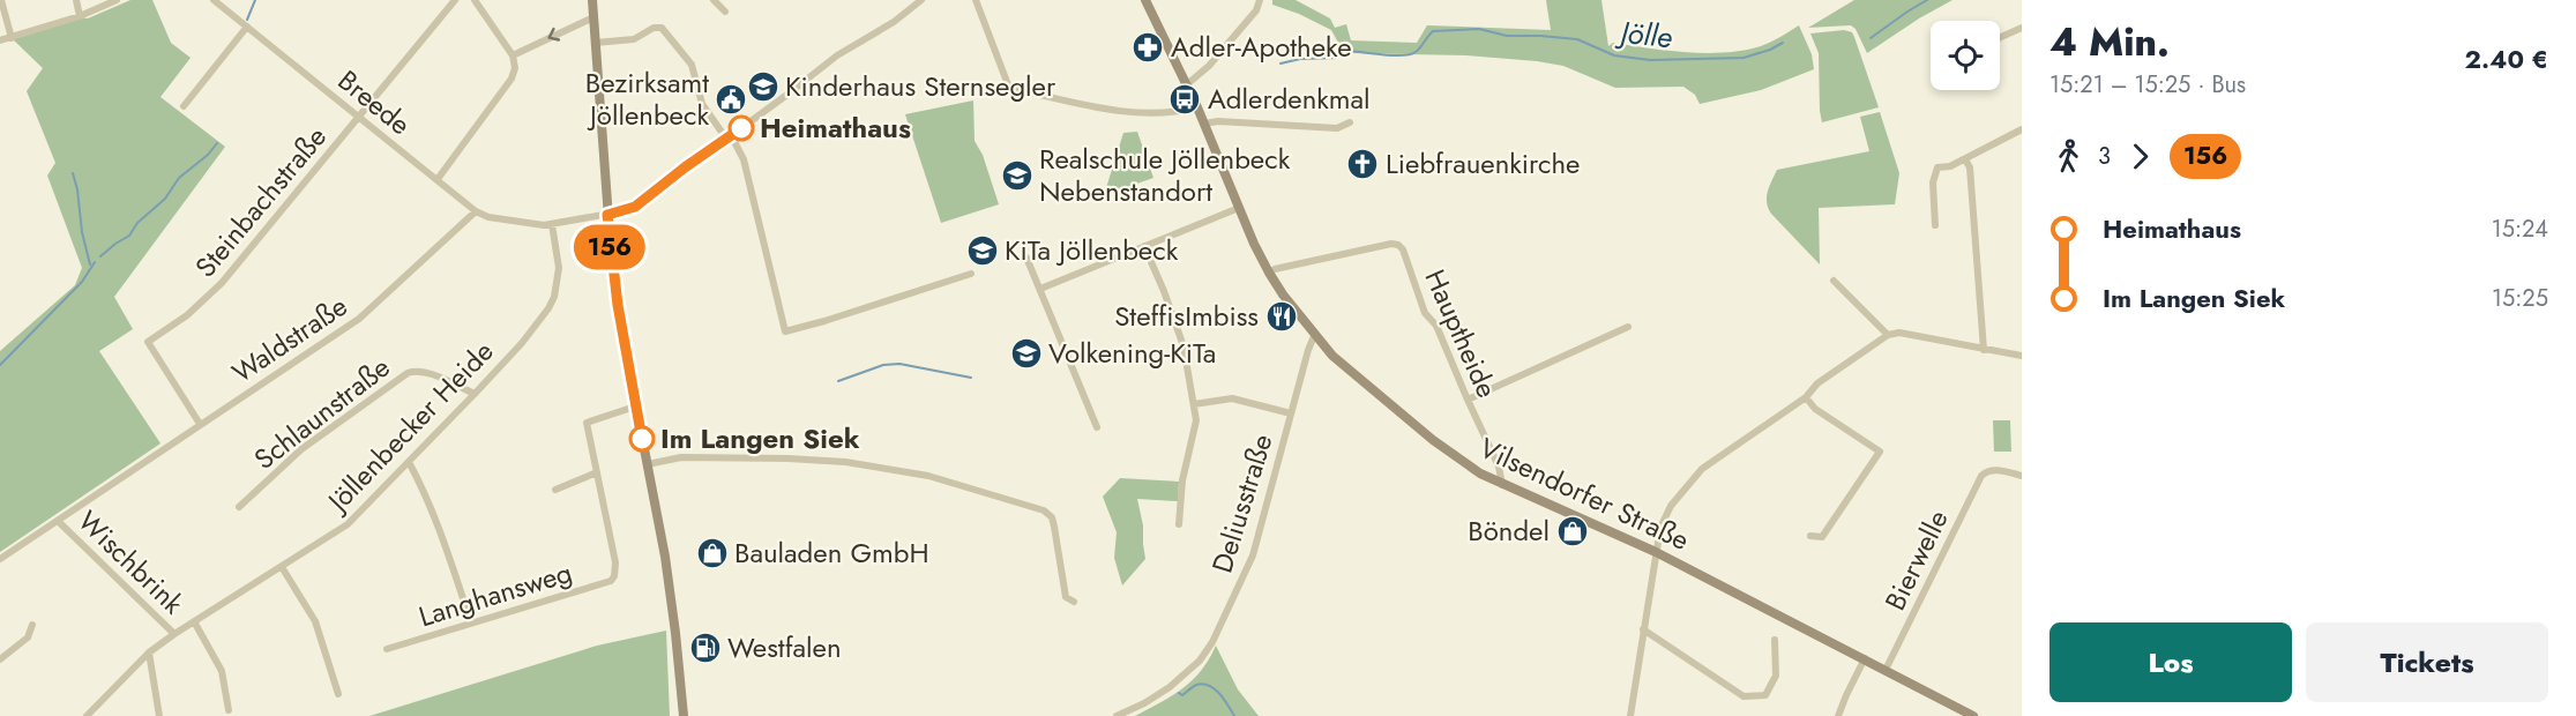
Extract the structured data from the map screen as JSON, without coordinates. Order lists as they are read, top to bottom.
{
  "streets": {
    "main road": ["Vilsendorfer Straße"],
    "street": [
      "Breede",
      "Steinbachstraße",
      "Hauptheide",
      "Waldstraße",
      "Schlaunstraße",
      "Jöllenbecker Heide",
      "Deliusstraße",
      "Bierwelle",
      "Wischbrink",
      "Langhansweg"
    ]
  },
  "crossings": [
    ["Breede", "Steinbachstraße"],
    ["Breede", "Waldstraße"],
    ["Steinbachstraße", "Waldstraße"],
    ["Hauptheide", "Vilsendorfer Straße"],
    ["Waldstraße", "Wischbrink"],
    ["Schlaunstraße", "Jöllenbecker Heide"],
    ["Jöllenbecker Heide", "Wischbrink"],
    ["Vilsendorfer Straße", "Deliusstraße"],
    ["Vilsendorfer Straße", "Bierwelle"]
  ],
  "water": ["Jölle"],
  "places": {
    "pharmacy": ["Adler-Apotheke"],
    "school or university": [
      "Kinderhaus Sternsegler",
      "Realschule Jöllenbeck Nebenstandort",
      "KiTa Jöllenbeck",
      "Volkening-KiTa"
    ],
    "public building": ["Bezirksamt Jöllenbeck"],
    "bus stop": ["Adlerdenkmal"],
    "other": ["Heimathaus", "Im Langen Siek"],
    "church": ["Liebfrauenkirche"],
    "restaurant": ["SteffisImbiss"],
    "shop": ["Böndel", "Bauladen GmbH"],
    "fuel station": ["Westfalen"]
  },
  "lines": ["bus line 156"],
  "page": {
    "on_map": "156",
    "heading": ["4 Min.", "15:21 – 15:25 · Bus", "2.40 €"],
    "legs": ["3", "156"],
    "list": [
      {
        "name": "Heimathaus",
        "value": "15:24"
      },
      {
        "name": "Im Langen Siek",
        "value": "15:25"
      }
    ],
    "buttons": ["Los", "Tickets"]
  }
}
